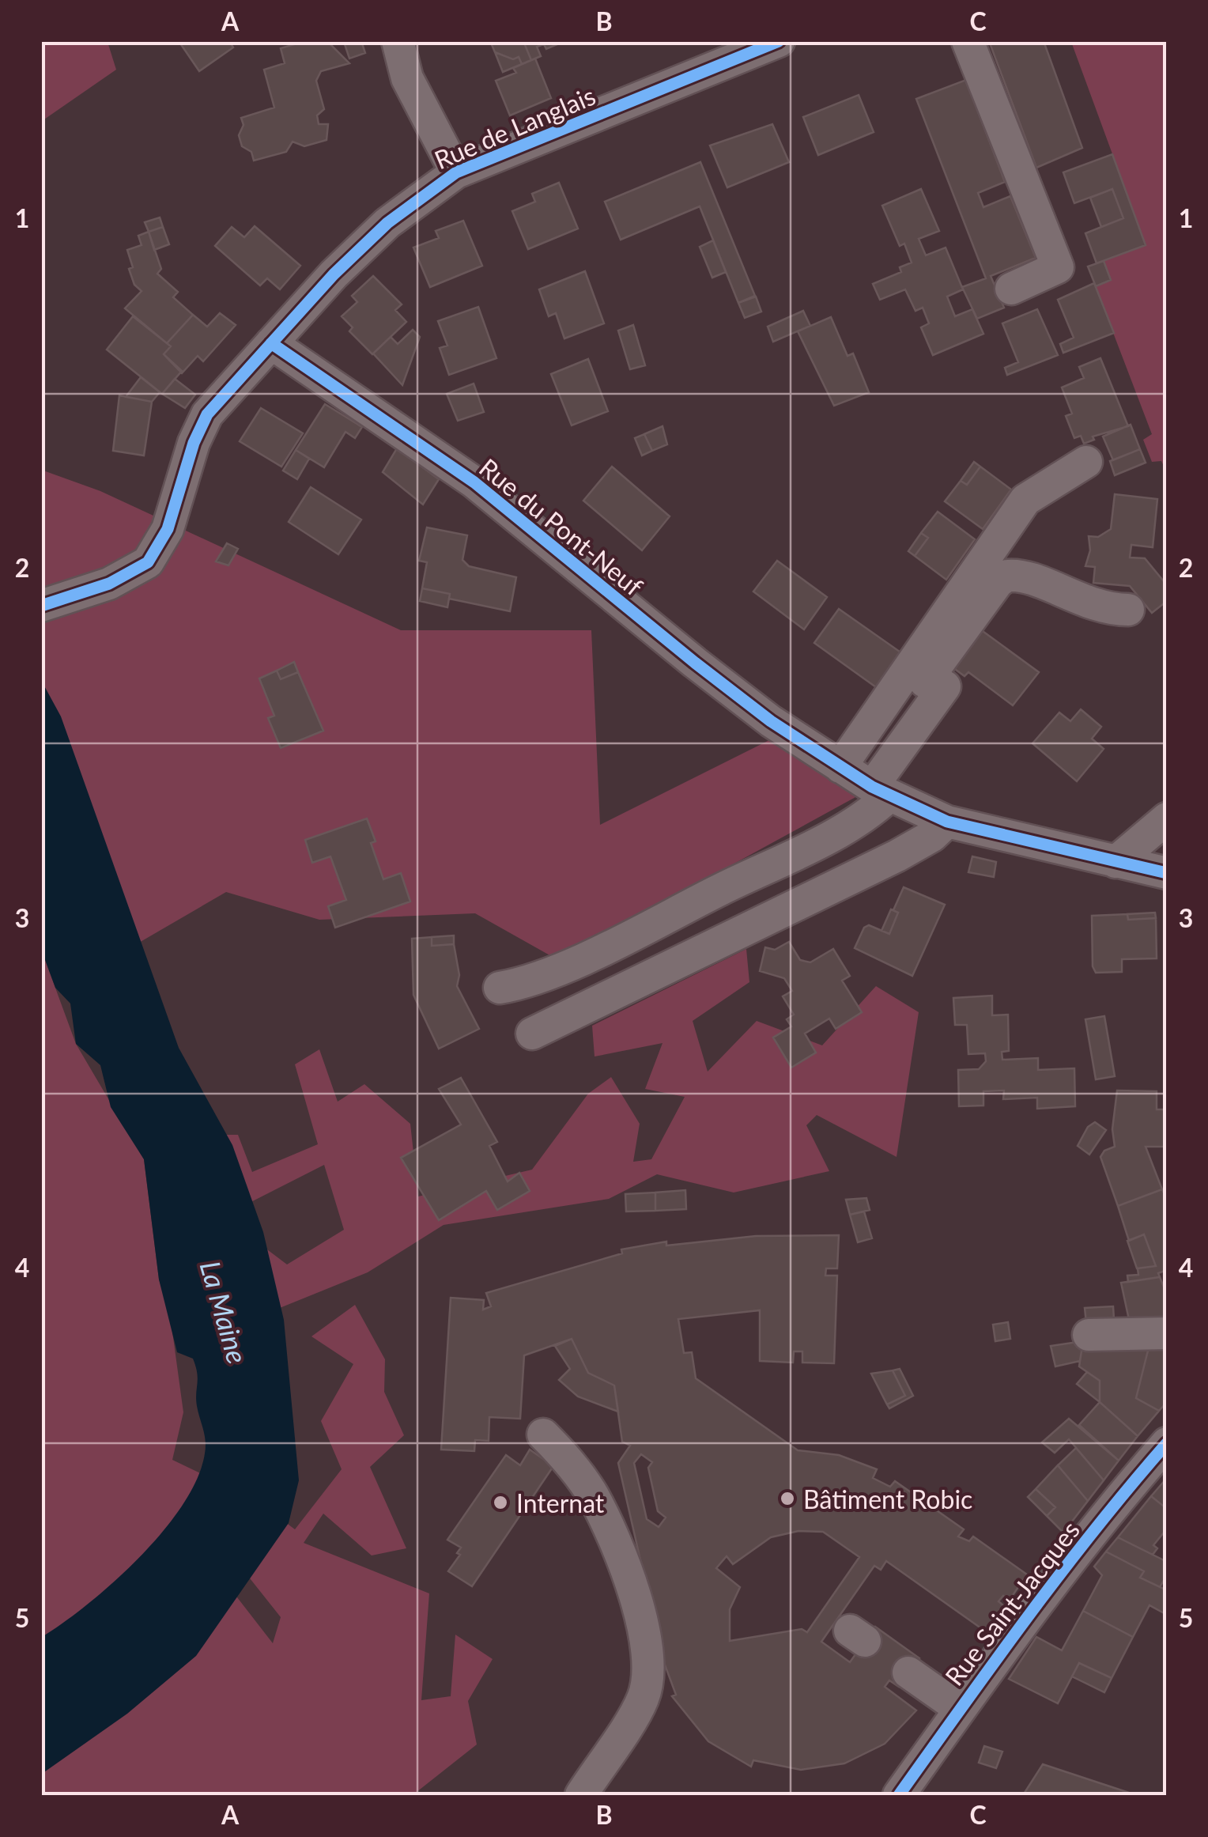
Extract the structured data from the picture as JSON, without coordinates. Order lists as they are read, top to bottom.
{
  "streets": {
    "street": ["Rue de Langlais", "Rue du Pont-Neuf", "Rue Saint-Jacques"]
  },
  "crossings": [
    ["Rue de Langlais", "Rue du Pont-Neuf"]
  ],
  "water": ["La Maine"],
  "places": ["Bâtiment Robic", "Internat"],
  "grid": {
    "columns": ["A", "B", "C"],
    "rows": [
      "1",
      "2",
      "3",
      "4",
      "5"
    ]
  }
}
